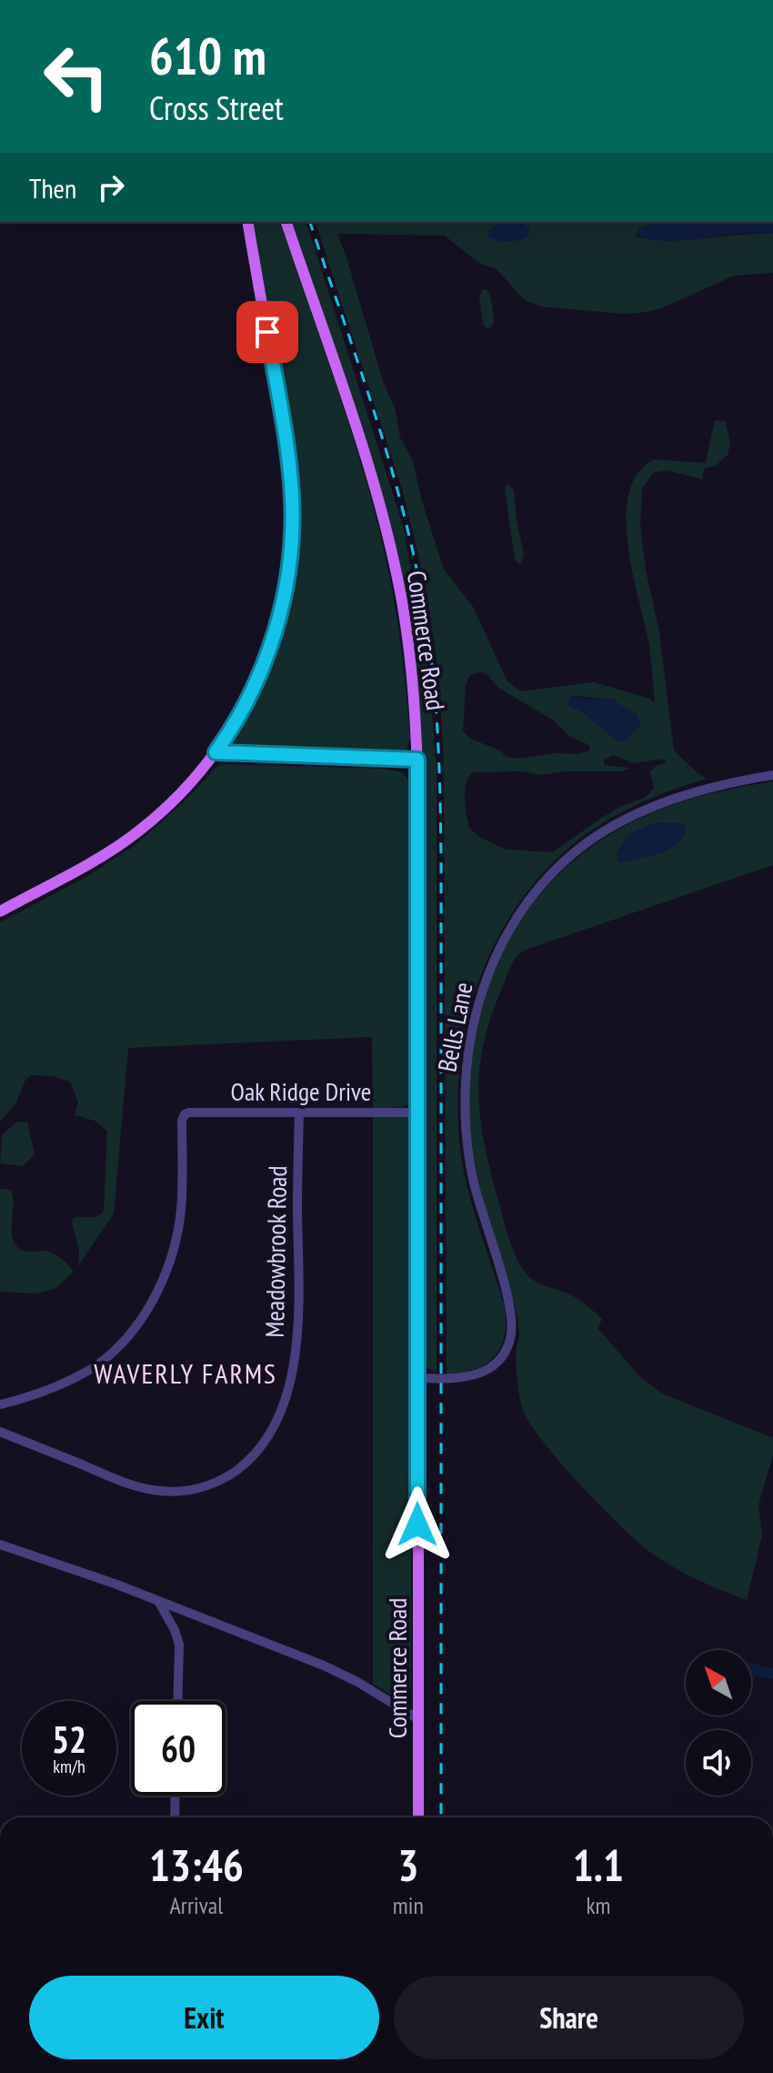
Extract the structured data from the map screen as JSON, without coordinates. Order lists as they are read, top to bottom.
{
  "streets": {
    "main road": ["Commerce Road"],
    "street": ["Bells Lane", "Oak Ridge Drive", "Meadowbrook Road"]
  },
  "crossings": [
    ["Commerce Road", "Bells Lane"],
    ["Commerce Road", "Oak Ridge Drive"],
    ["Oak Ridge Drive", "Meadowbrook Road"]
  ],
  "districts": ["WAVERLY FARMS"],
  "north": "top left",
  "page": {
    "turn": ["610 m", "Cross Street"],
    "then": "Then",
    "speed": "52 km/h",
    "limit": "60",
    "eta": [
      "13:46",
      "Arrival",
      "3",
      "min",
      "1.1",
      "km"
    ],
    "buttons": ["Exit", "Share"]
  }
}
